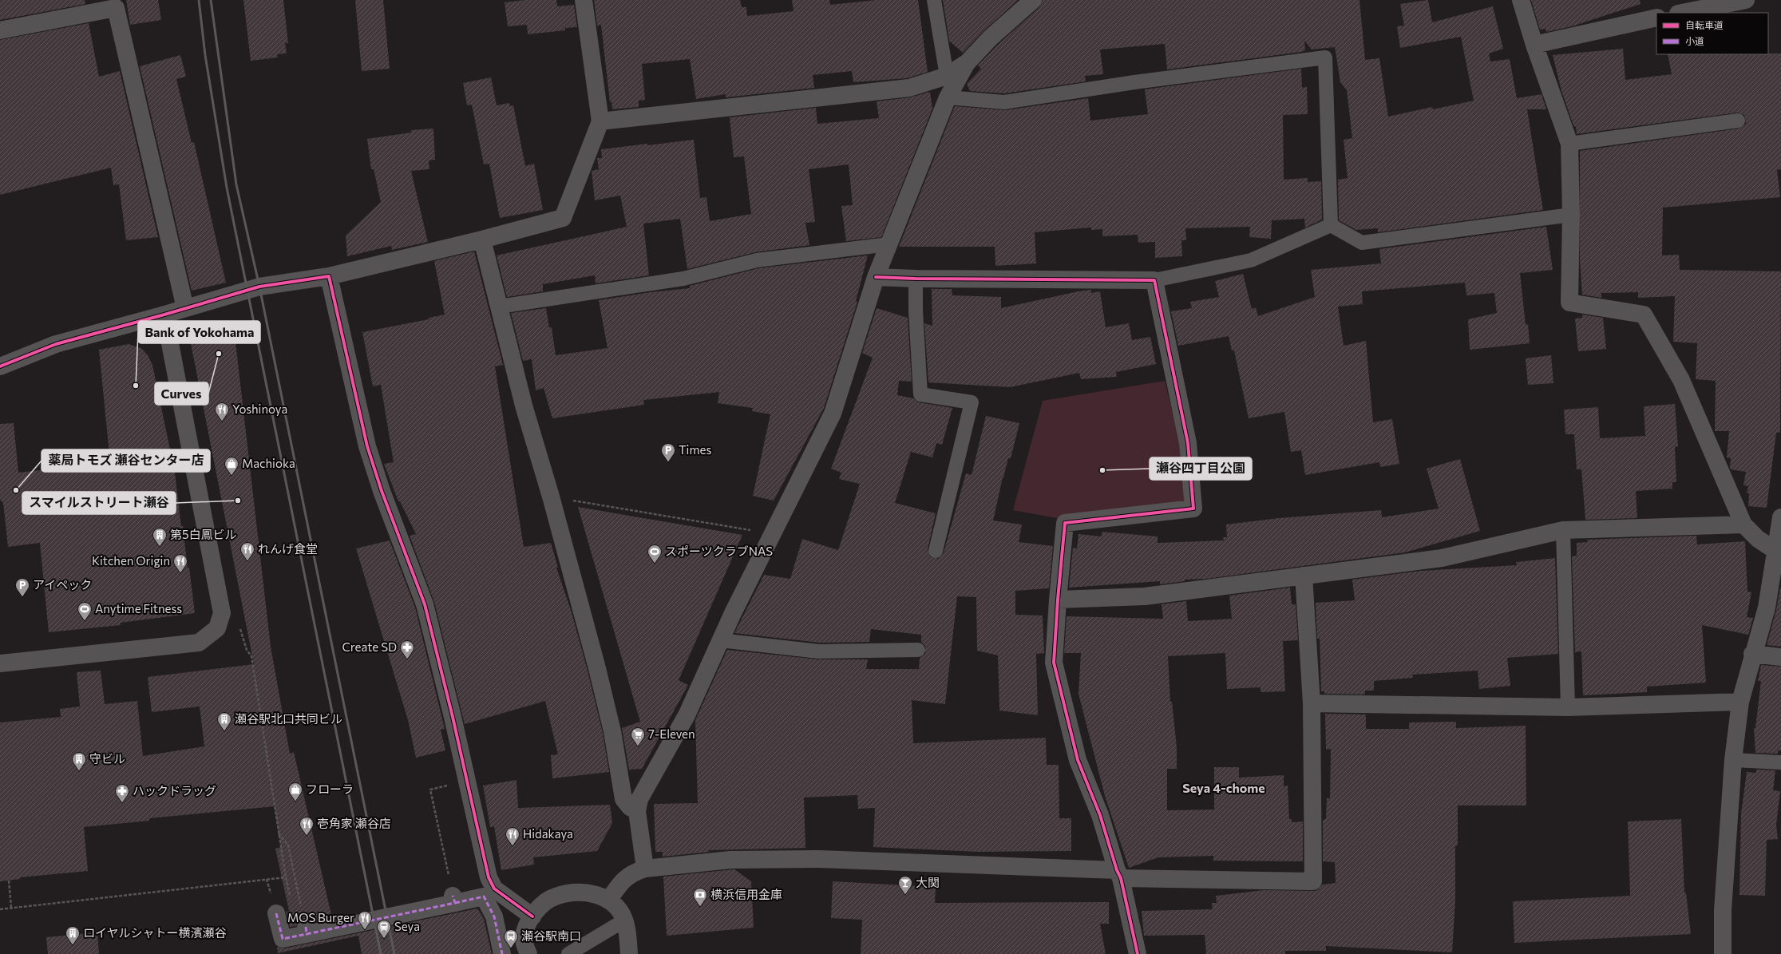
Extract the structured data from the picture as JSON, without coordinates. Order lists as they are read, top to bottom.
{
  "districts": ["Seya 4-chome"],
  "places": {
    "other": [
      "Curves",
      "Bank of Yokohama",
      "瀬谷四丁目公園",
      "薬局トモズ 瀬谷センター店",
      "スマイルストリート瀬谷"
    ],
    "restaurant": [
      "Yoshinoya",
      "れんげ食堂",
      "Kitchen Origin",
      "壱角家 瀬谷店",
      "Hidakaya",
      "MOS Burger"
    ],
    "parking": ["Times", "アイペック"],
    "shop": ["Machioka", "フローラ"],
    "building": [
      "第5白鳳ビル",
      "瀬谷駅北口共同ビル",
      "守ビル",
      "ロイヤルシャトー横濱瀬谷"
    ],
    "sports": ["スポーツクラブNAS", "Anytime Fitness"],
    "pharmacy": ["Create SD", "ハックドラッグ"],
    "supermarket": ["7-Eleven"],
    "bar": ["大関"],
    "bank": ["横浜信用金庫"],
    "station": ["Seya"],
    "bus stop": ["瀬谷駅南口"]
  },
  "legend": ["自転車道", "小道"]
}
